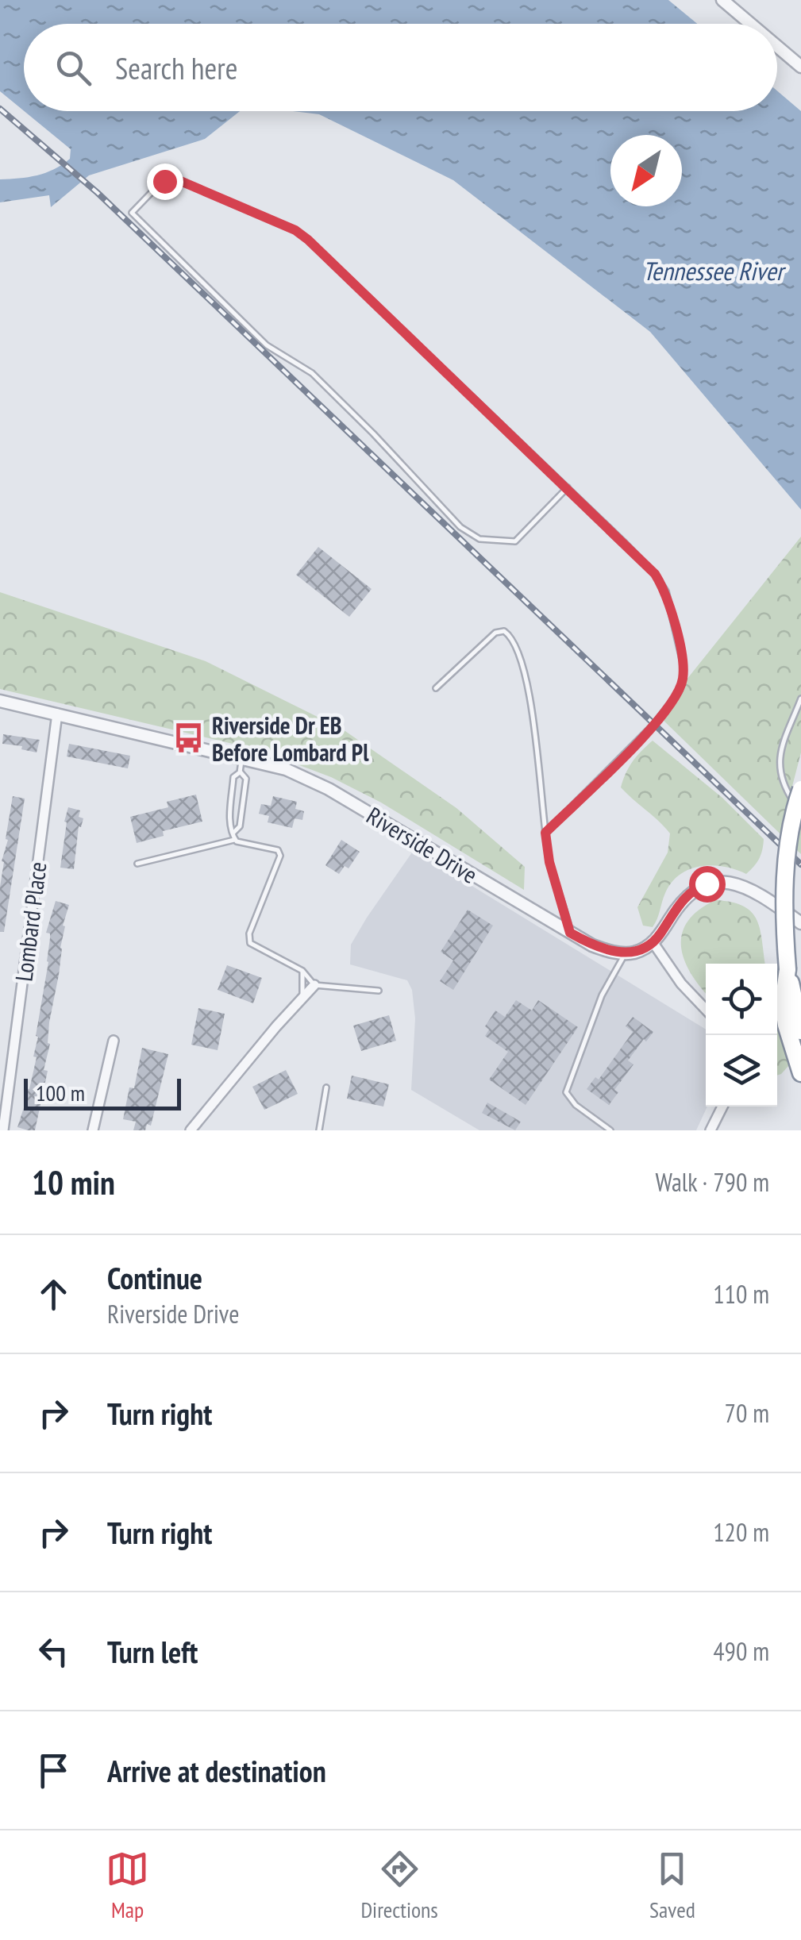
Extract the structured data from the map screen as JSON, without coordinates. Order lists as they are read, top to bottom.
{
  "streets": {
    "street": ["Riverside Drive", "Lombard Place"]
  },
  "crossings": [
    ["Riverside Drive", "Lombard Place"]
  ],
  "water": ["Tennessee River"],
  "places": {
    "bus stop": ["Riverside Dr EB Before Lombard Pl"]
  },
  "scale_bar": "100 m",
  "north": "bottom left",
  "page": {
    "search": "Search here",
    "scale": "100 m",
    "heading": ["10 min", "Walk · 790 m"],
    "list": [
      ["Continue", "Riverside Drive", "110 m"],
      ["Turn right", "70 m"],
      ["Turn right", "120 m"],
      ["Turn left", "490 m"],
      "Arrive at destination"
    ],
    "nav": ["Map", "Directions", "Saved"]
  }
}
